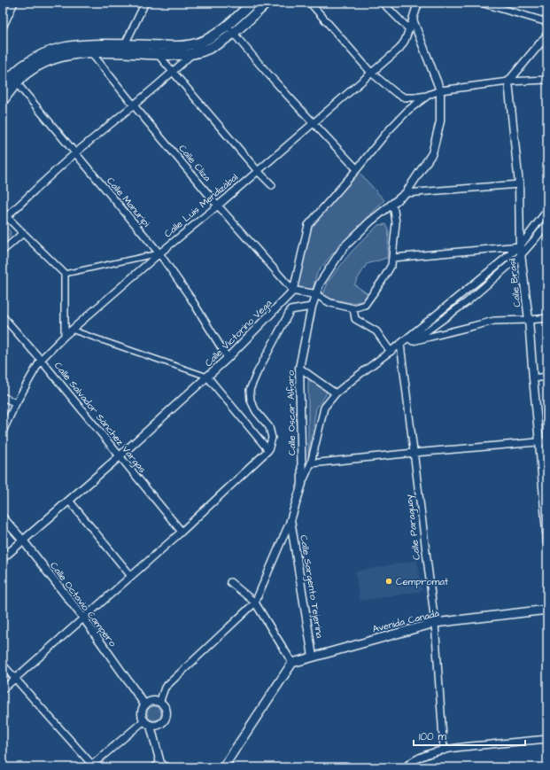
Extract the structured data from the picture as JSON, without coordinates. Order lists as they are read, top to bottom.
{
  "streets": {
    "main road": ["Avenida Canadá"],
    "street": [
      "Calle Cliza",
      "Calle Manuripi",
      "Calle Luis Mendizábal",
      "Calle Brasil",
      "Calle Victorino Vega",
      "Calle Oscar Alfaro",
      "Calle Salvador Sánchez Vargas",
      "Calle Paraguay",
      "Calle Sargento Tejerina",
      "Calle Octavio Campero"
    ]
  },
  "crossings": [
    ["Calle Cliza", "Calle Luis Mendizábal"],
    ["Calle Cliza", "Calle Victorino Vega"],
    ["Calle Manuripi", "Calle Luis Mendizábal"],
    ["Calle Manuripi", "Calle Victorino Vega"],
    ["Calle Luis Mendizábal", "Calle Oscar Alfaro"],
    ["Calle Luis Mendizábal", "Calle Salvador Sánchez Vargas"],
    ["Calle Victorino Vega", "Calle Salvador Sánchez Vargas"],
    ["Calle Victorino Vega", "Calle Octavio Campero"],
    ["Calle Oscar Alfaro", "Calle Sargento Tejerina"],
    ["Calle Oscar Alfaro", "Calle Octavio Campero"],
    ["Calle Paraguay", "Avenida Canadá"],
    ["Calle Sargento Tejerina", "Avenida Canadá"]
  ],
  "places": ["Cempromat"],
  "scale_bar": "100 m"
}
